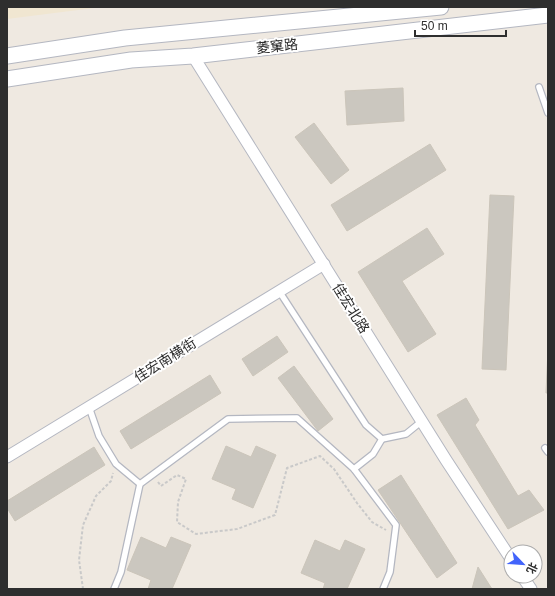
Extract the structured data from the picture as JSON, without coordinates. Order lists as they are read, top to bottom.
{
  "streets": {
    "street": ["菱窠路", "佳宏北路", "佳宏南横街"]
  },
  "crossings": [
    ["菱窠路", "佳宏北路"],
    ["佳宏北路", "佳宏南横街"]
  ],
  "scale_bar": "50 m",
  "north": "bottom right"
}
